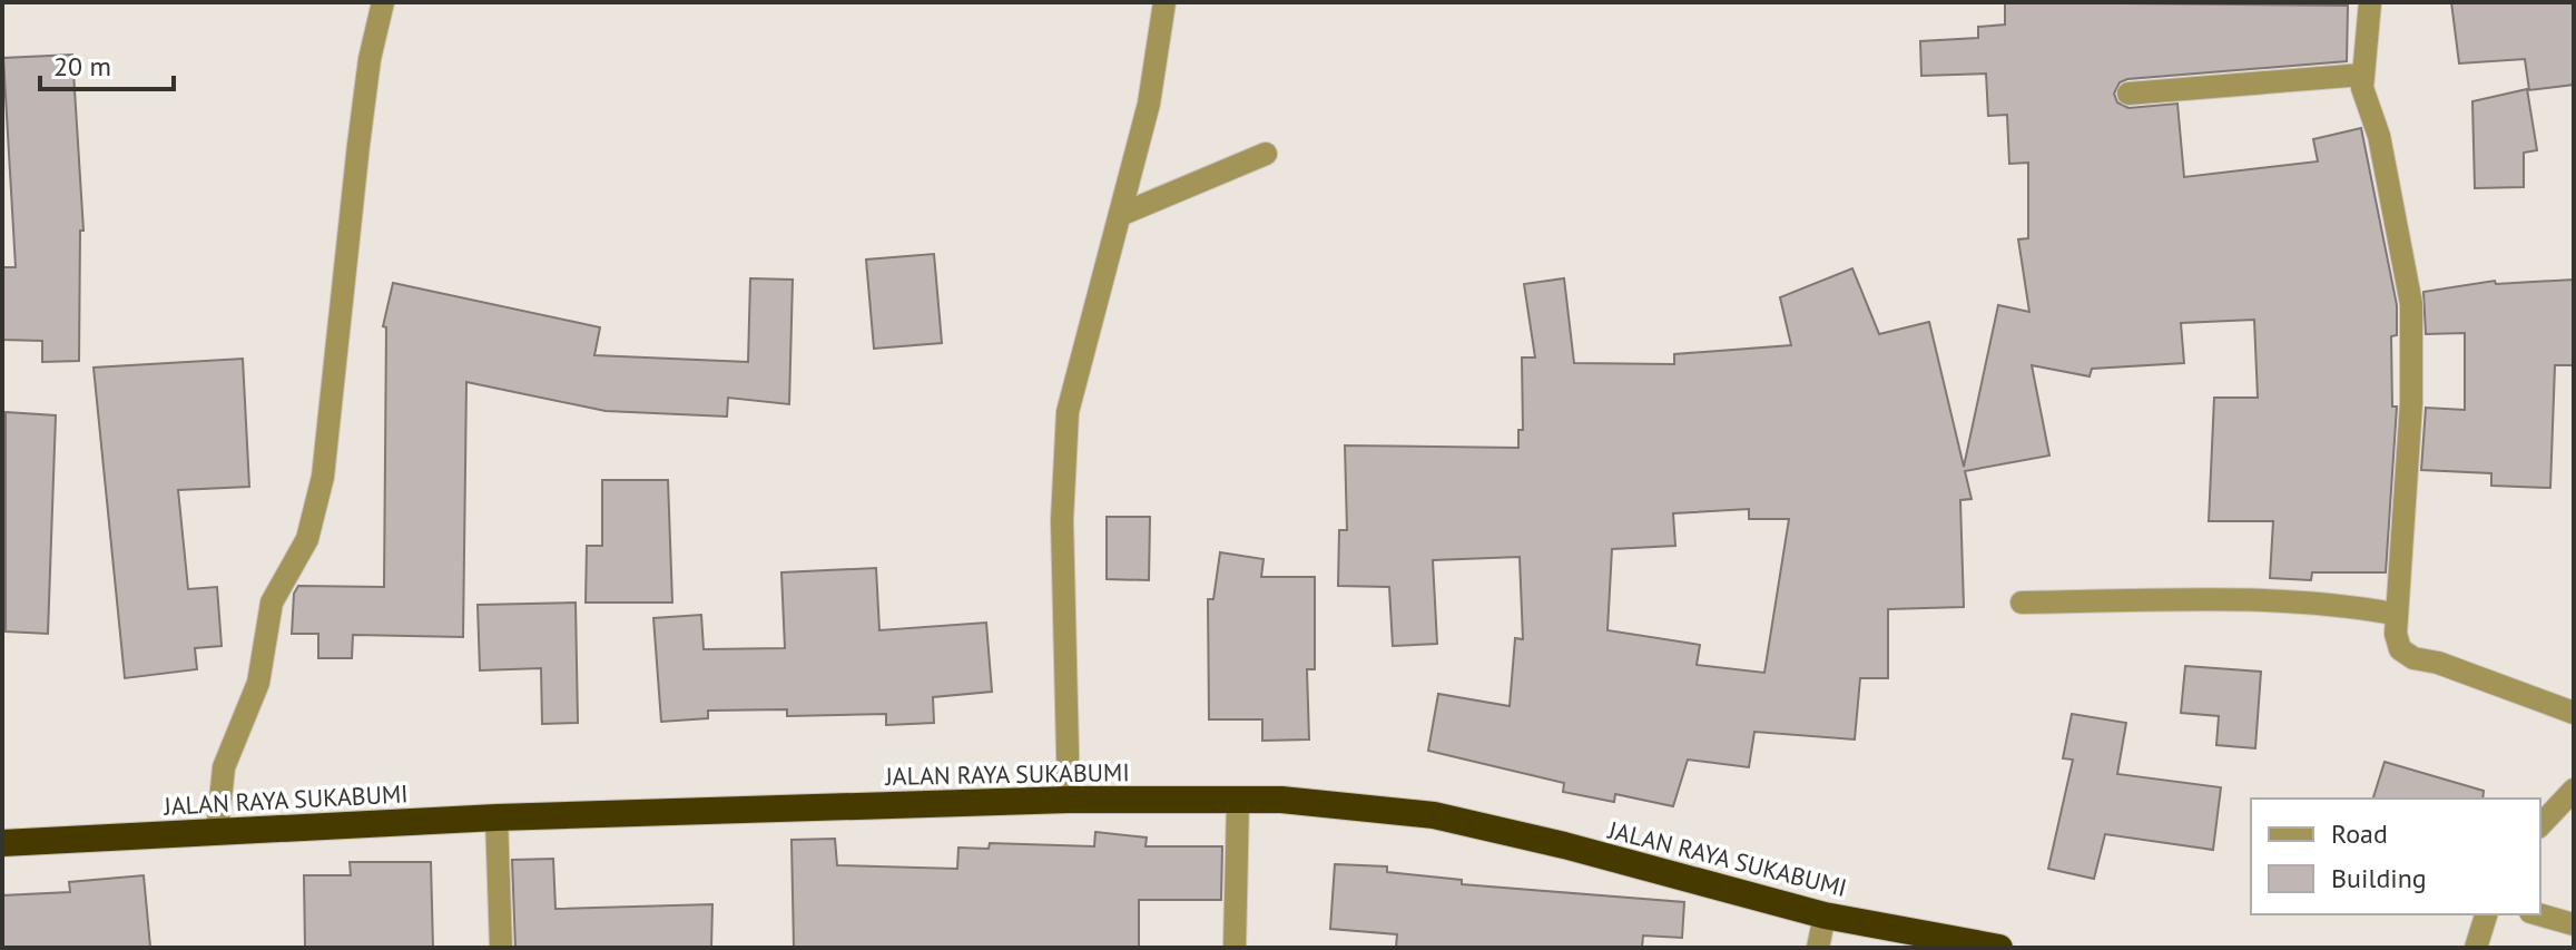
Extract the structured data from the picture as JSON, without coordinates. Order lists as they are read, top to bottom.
{
  "streets": {
    "highway": ["JALAN RAYA SUKABUMI"]
  },
  "legend": ["Road", "Building"],
  "scale_bar": "20 m"
}
